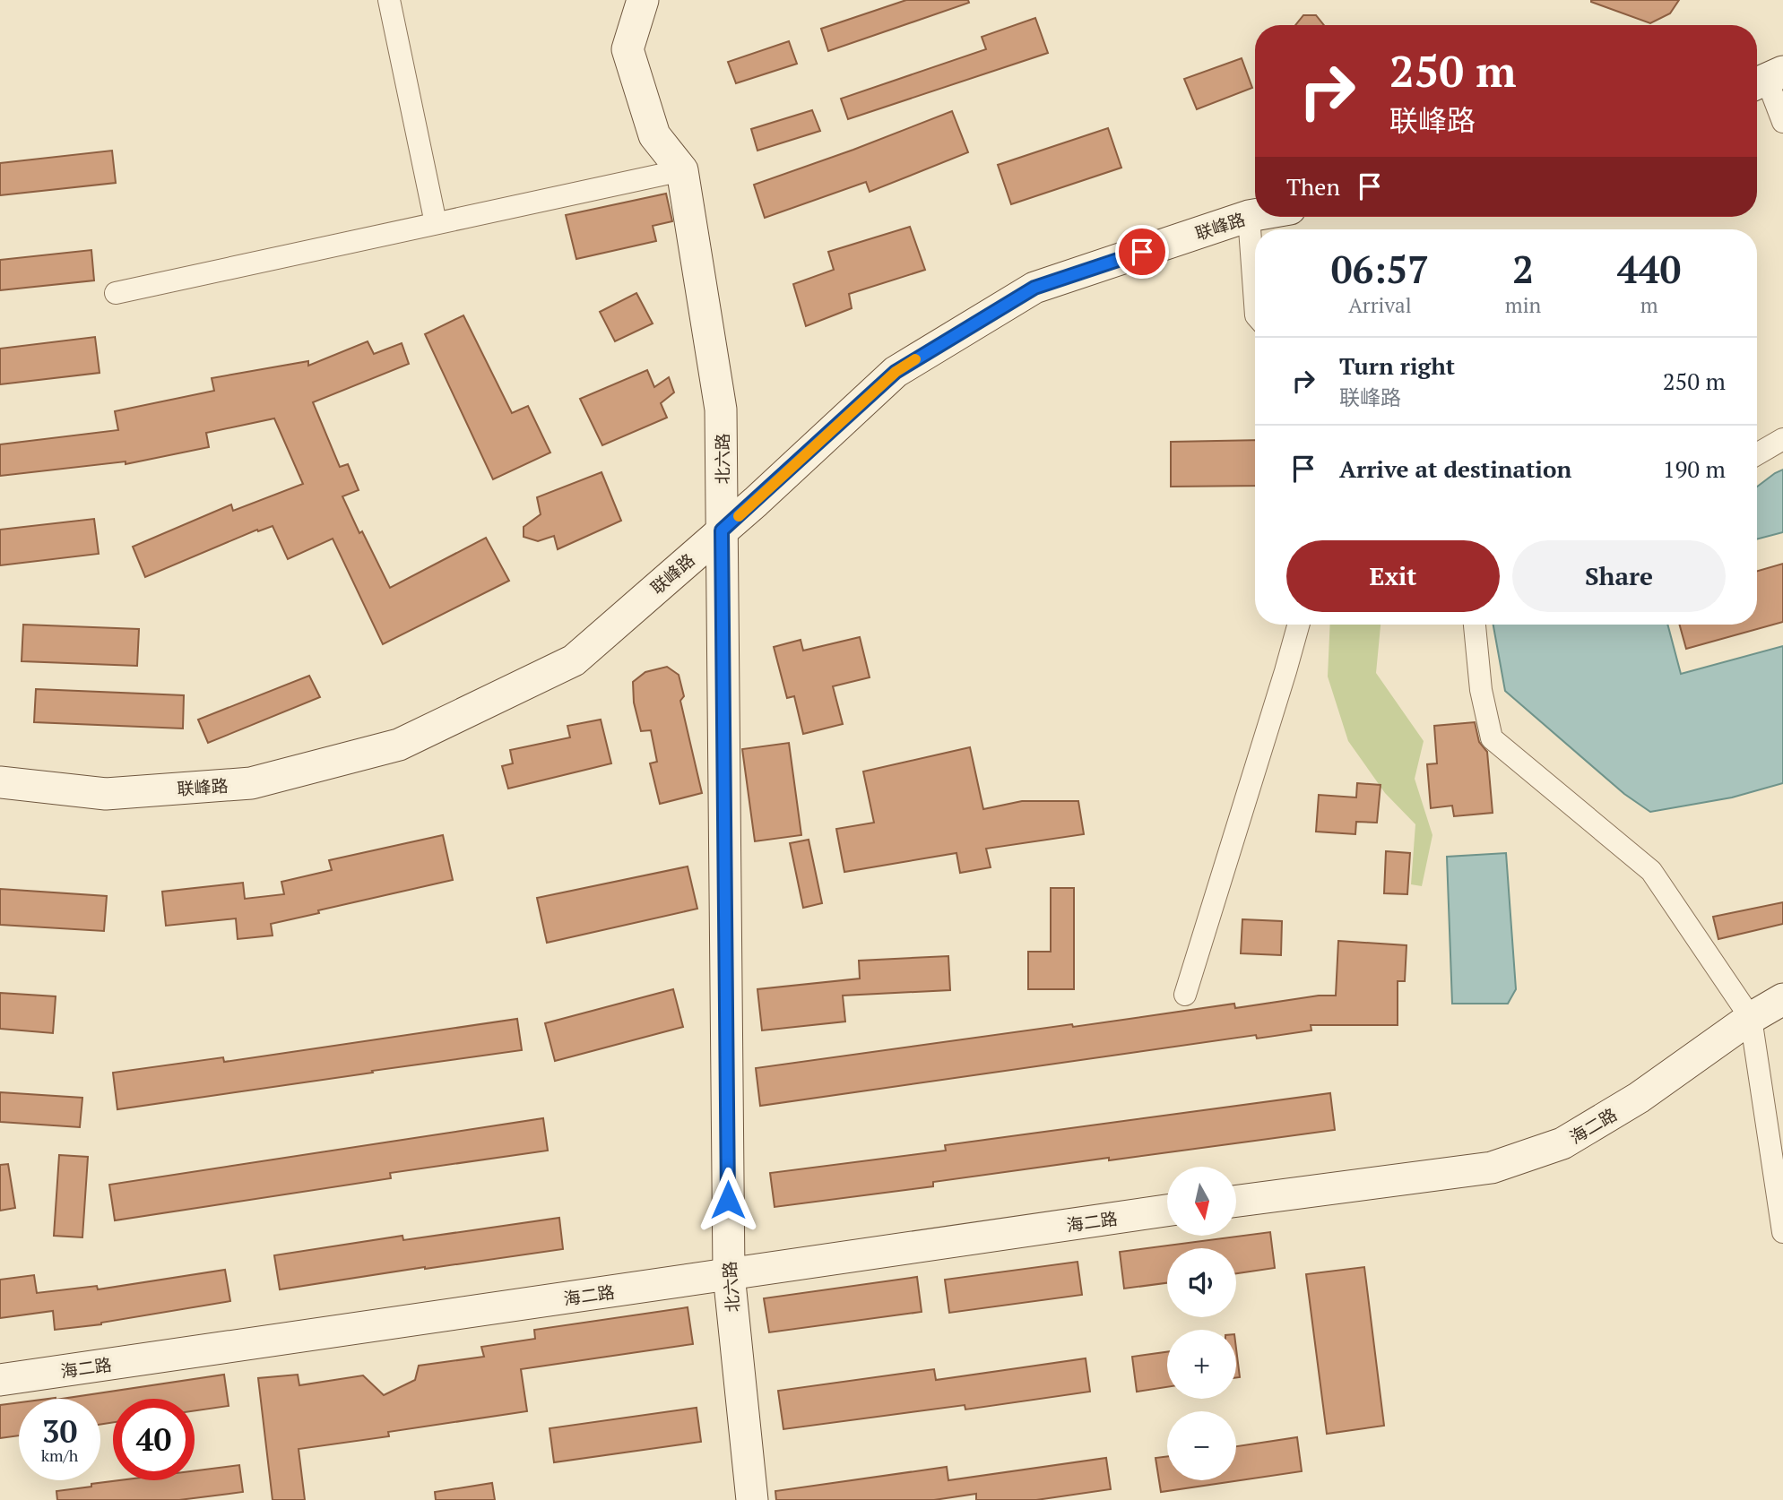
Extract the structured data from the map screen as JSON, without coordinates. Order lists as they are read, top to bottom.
{
  "streets": {
    "street": ["联峰路", "北六路", "海二路"]
  },
  "crossings": [
    ["联峰路", "北六路"],
    ["北六路", "海二路"]
  ],
  "north": "bottom",
  "page": {
    "turn": ["250 m", "联峰路"],
    "then": "Then",
    "eta": [
      "06:57",
      "Arrival",
      "2",
      "min",
      "440",
      "m"
    ],
    "list": [
      {
        "name": "Turn right",
        "note": "联峰路",
        "value": "250 m"
      },
      {
        "name": "Arrive at destination",
        "value": "190 m"
      }
    ],
    "buttons": ["Exit", "Share"],
    "map_buttons": ["+", "−"],
    "speed": "30 km/h",
    "limit": "40"
  }
}
